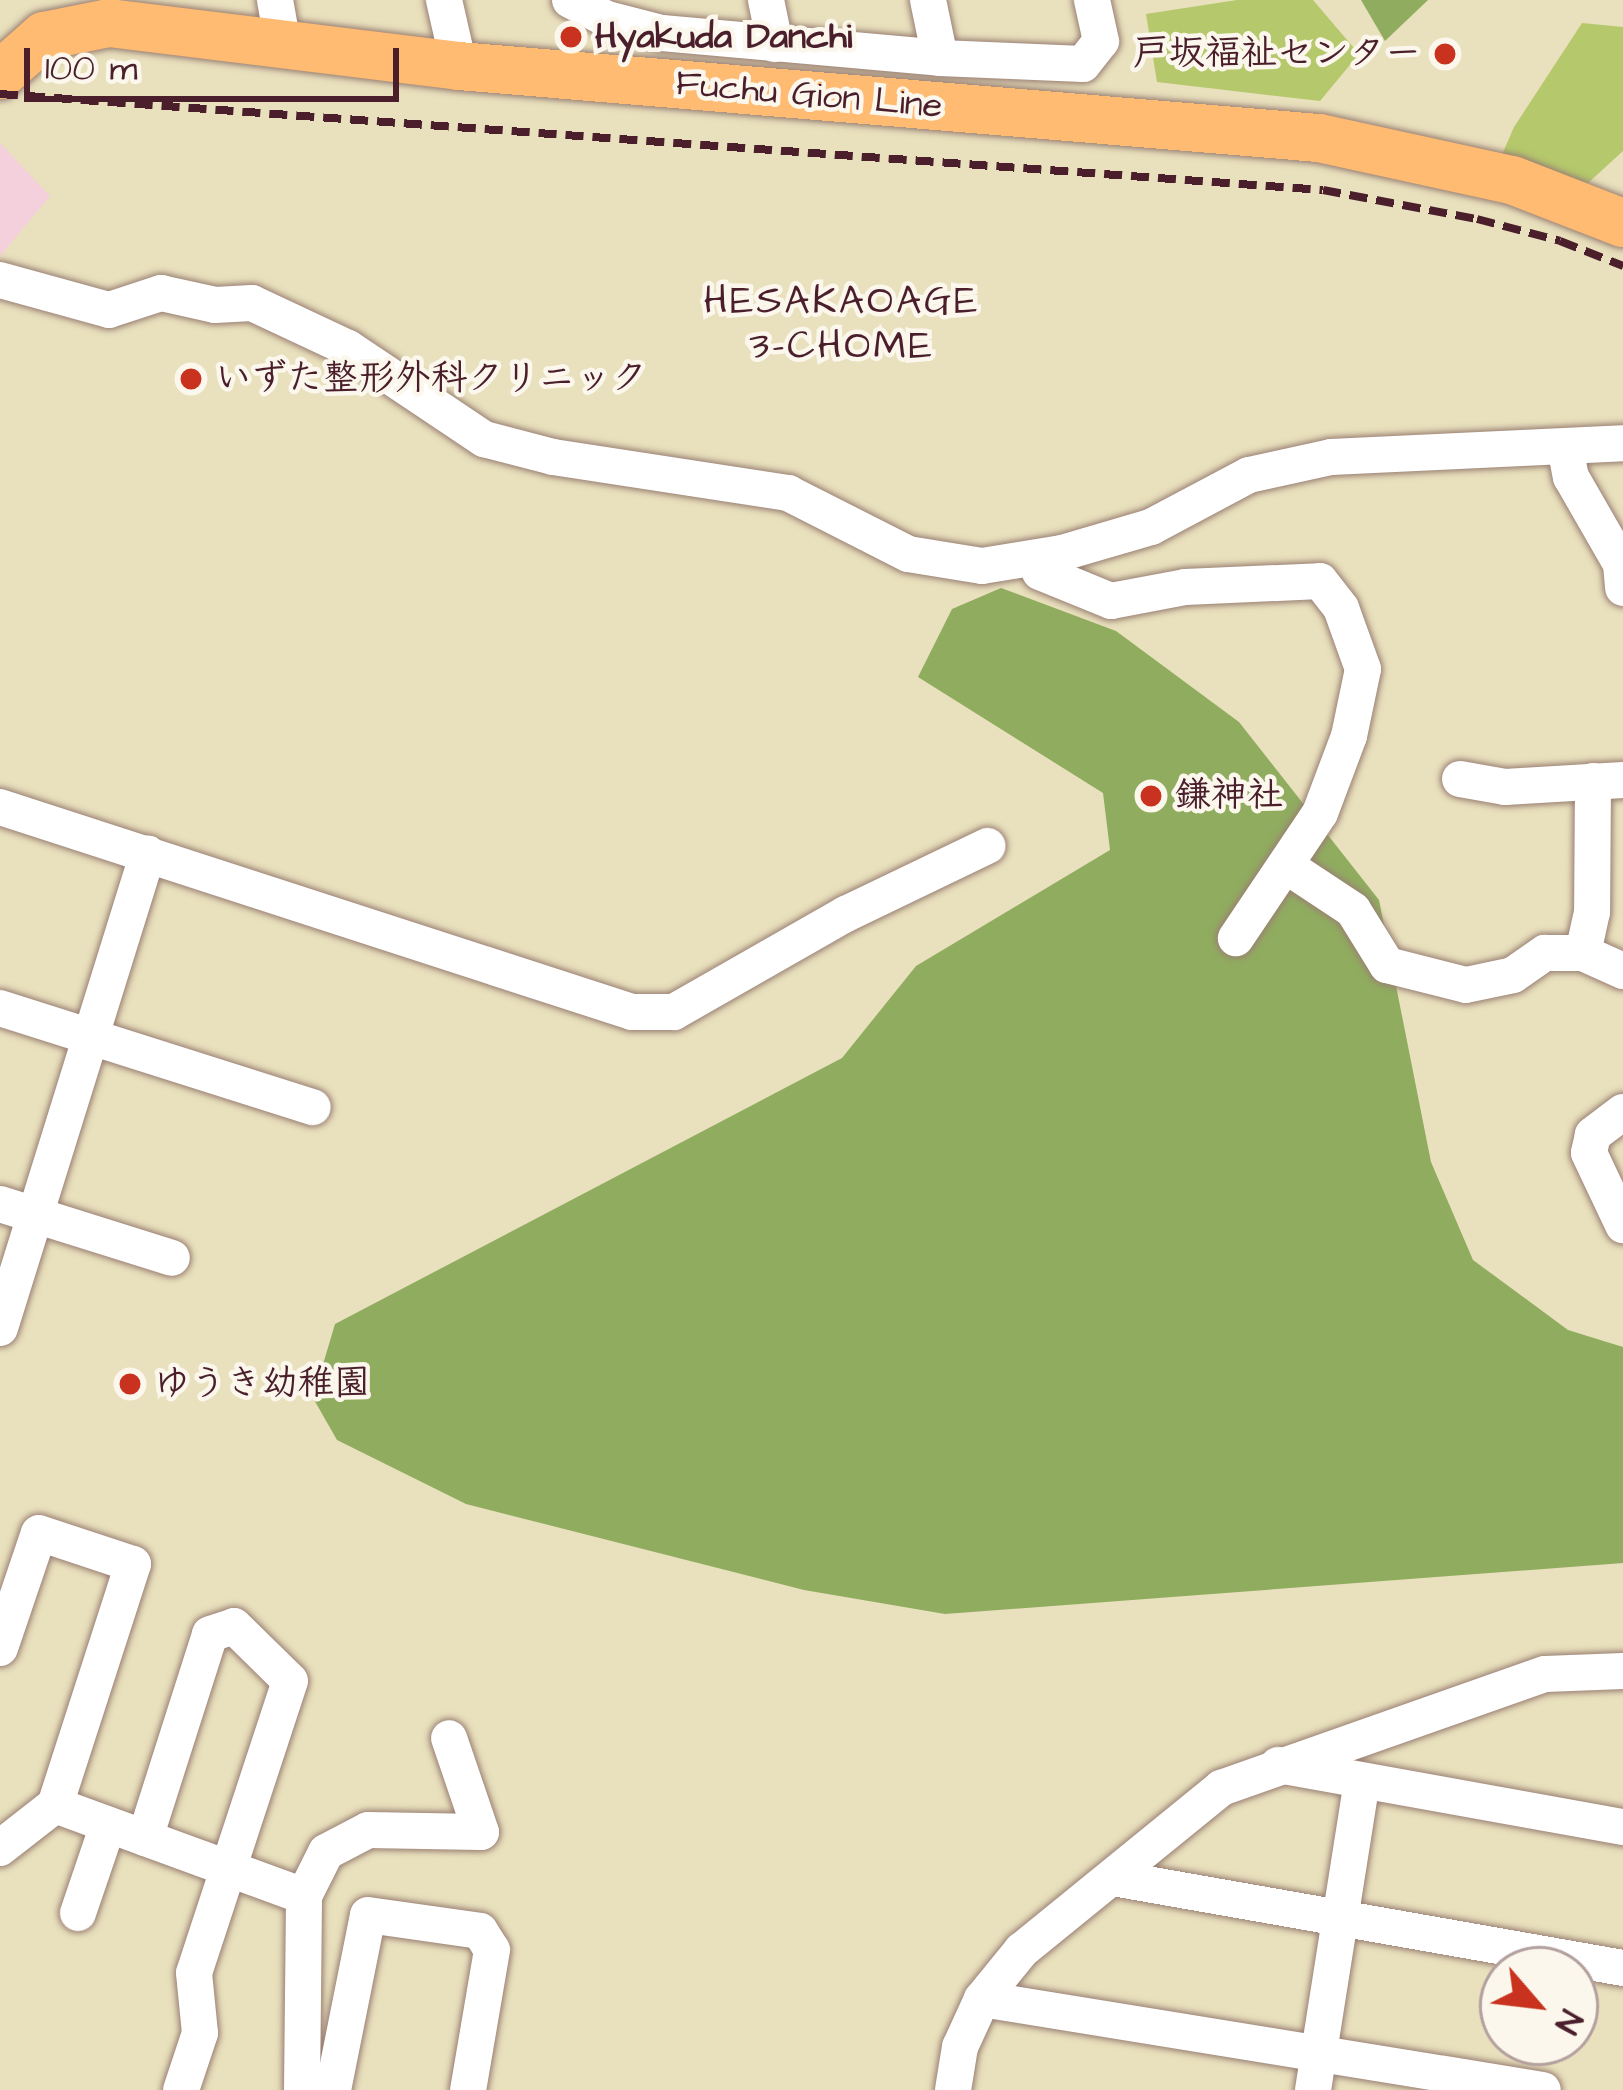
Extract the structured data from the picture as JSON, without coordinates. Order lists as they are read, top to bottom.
{
  "streets": {
    "main road": ["Fuchu Gion Line"]
  },
  "districts": ["HESAKAOAGE 3-CHOME"],
  "places": [
    "Hyakuda Danchi",
    "戸坂福祉センター",
    "いずた整形外科クリニック",
    "鎌神社",
    "ゆうき幼稚園"
  ],
  "scale_bar": "100 m",
  "north": "bottom right"
}
